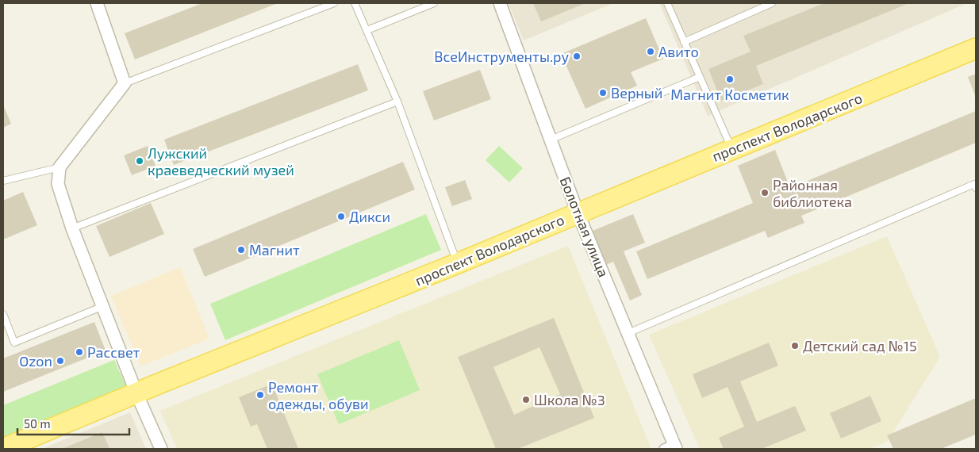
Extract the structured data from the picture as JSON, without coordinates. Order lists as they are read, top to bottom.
{
  "streets": {
    "main road": ["проспект Володарского"],
    "street": ["Болотная улица"]
  },
  "crossings": [
    ["проспект Володарского", "Болотная улица"]
  ],
  "places": [
    "Авито",
    "ВсеИнструменты.ру",
    "Магнит Косметик",
    "Верный",
    "Лужский краеведческий музей",
    "Районная библиотека",
    "Дикси",
    "Магнит",
    "Детский сад №15",
    "Рассвет",
    "Ozon",
    "Ремонт одежды, обуви",
    "Школа №3"
  ],
  "scale_bar": "50 m"
}
